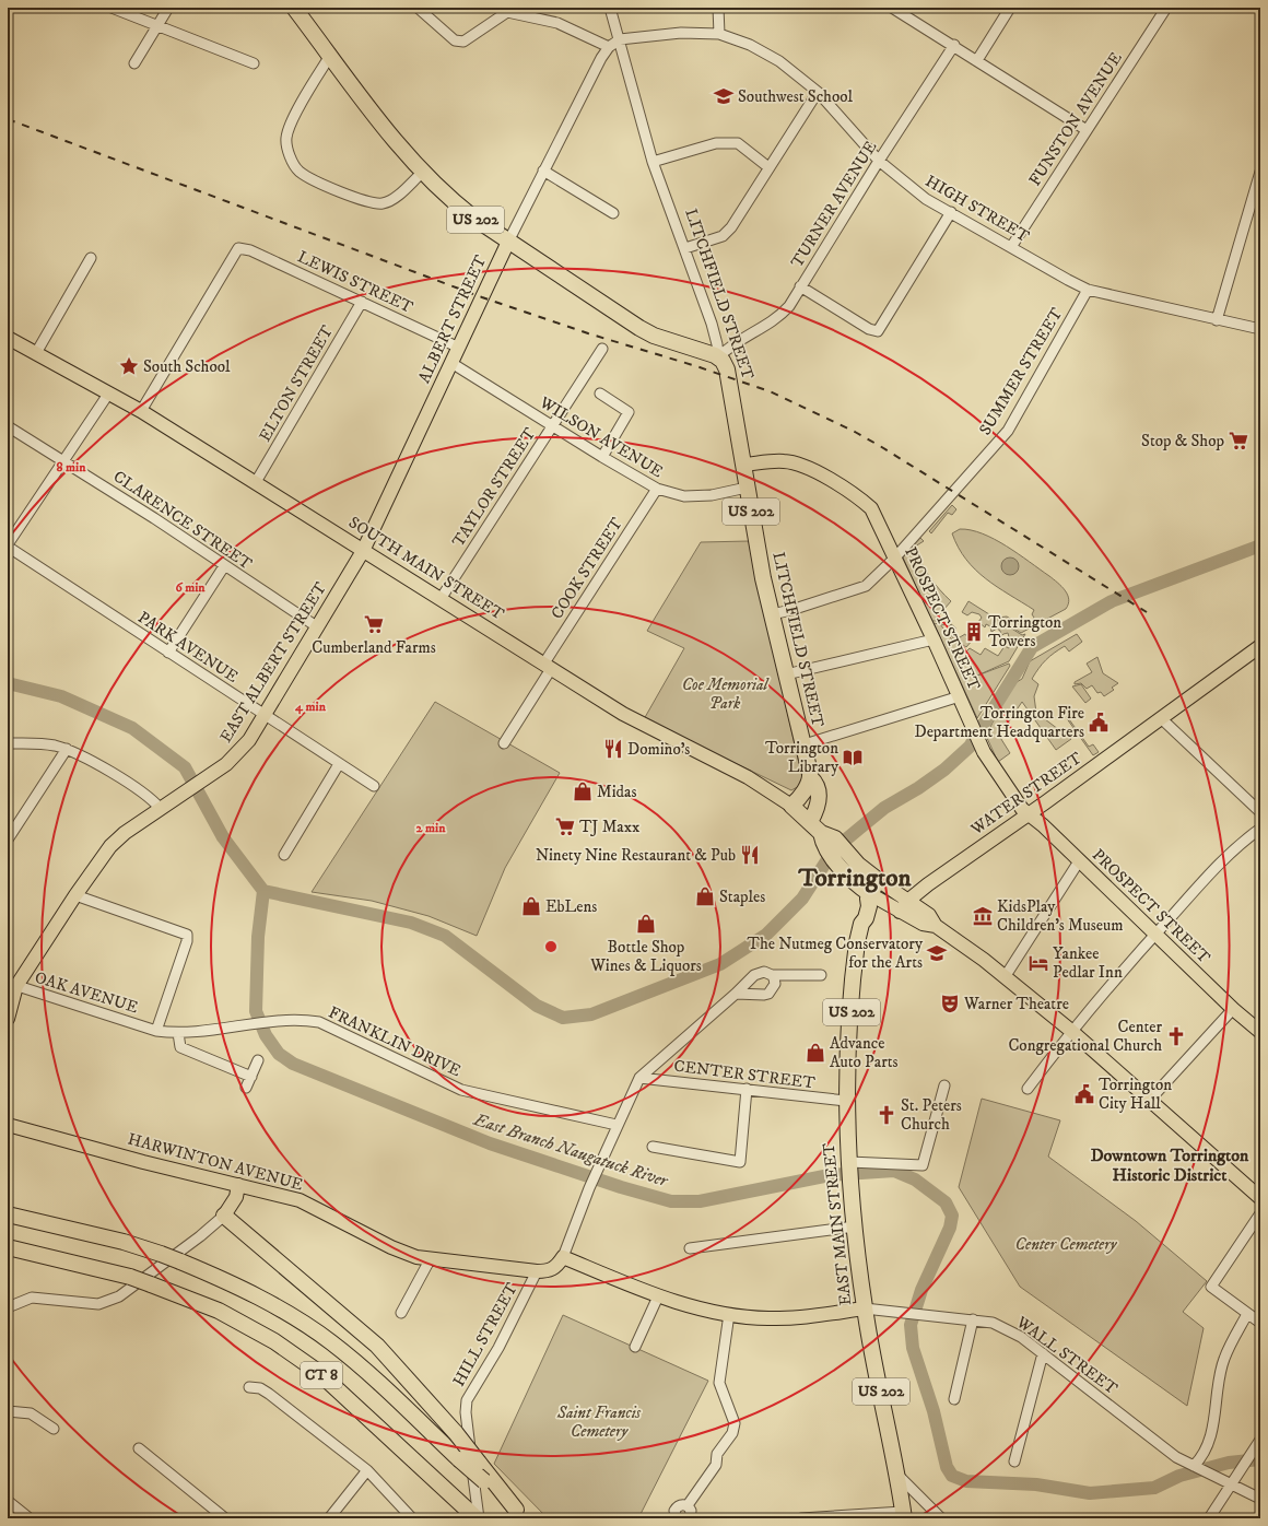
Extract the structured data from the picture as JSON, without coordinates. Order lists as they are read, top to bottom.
{
  "streets": {
    "highway": [
      "US 202",
      "LITCHFIELD STREET",
      "SOUTH MAIN STREET",
      "EAST MAIN STREET",
      "CT 8"
    ],
    "main road": [
      "ALBERT STREET",
      "PROSPECT STREET",
      "EAST ALBERT STREET",
      "WATER STREET",
      "HARWINTON AVENUE"
    ],
    "street": [
      "FUNSTON AVENUE",
      "TURNER AVENUE",
      "HIGH STREET",
      "LEWIS STREET",
      "SUMMER STREET",
      "ELTON STREET",
      "WILSON AVENUE",
      "TAYLOR STREET",
      "CLARENCE STREET",
      "COOK STREET",
      "PARK AVENUE",
      "OAK AVENUE",
      "FRANKLIN DRIVE",
      "CENTER STREET",
      "HILL STREET",
      "WALL STREET"
    ]
  },
  "crossings": [
    ["FUNSTON AVENUE", "HIGH STREET"],
    ["TURNER AVENUE", "HIGH STREET"],
    ["TURNER AVENUE", "US 202"],
    ["TURNER AVENUE", "LITCHFIELD STREET"],
    ["HIGH STREET", "LITCHFIELD STREET"],
    ["HIGH STREET", "ALBERT STREET"],
    ["HIGH STREET", "SUMMER STREET"],
    ["US 202", "LITCHFIELD STREET"],
    ["US 202", "ALBERT STREET"],
    ["LEWIS STREET", "ALBERT STREET"],
    ["LEWIS STREET", "ELTON STREET"],
    ["LEWIS STREET", "SOUTH MAIN STREET"],
    ["LITCHFIELD STREET", "ALBERT STREET"],
    ["LITCHFIELD STREET", "SUMMER STREET"],
    ["LITCHFIELD STREET", "WILSON AVENUE"],
    ["LITCHFIELD STREET", "SOUTH MAIN STREET"],
    ["LITCHFIELD STREET", "PROSPECT STREET"],
    ["ALBERT STREET", "WILSON AVENUE"],
    ["ALBERT STREET", "SOUTH MAIN STREET"],
    ["ALBERT STREET", "EAST ALBERT STREET"],
    ["SUMMER STREET", "PROSPECT STREET"],
    ["ELTON STREET", "SOUTH MAIN STREET"],
    ["WILSON AVENUE", "TAYLOR STREET"],
    ["WILSON AVENUE", "COOK STREET"],
    ["TAYLOR STREET", "SOUTH MAIN STREET"],
    ["CLARENCE STREET", "EAST ALBERT STREET"],
    ["SOUTH MAIN STREET", "COOK STREET"],
    ["SOUTH MAIN STREET", "EAST ALBERT STREET"],
    ["PROSPECT STREET", "WATER STREET"],
    ["PARK AVENUE", "EAST ALBERT STREET"],
    ["EAST ALBERT STREET", "OAK AVENUE"],
    ["OAK AVENUE", "FRANKLIN DRIVE"],
    ["CENTER STREET", "EAST MAIN STREET"],
    ["HARWINTON AVENUE", "HILL STREET"],
    ["EAST MAIN STREET", "WALL STREET"],
    ["HILL STREET", "CT 8"]
  ],
  "districts": ["Torrington", "Downtown Torrington Historic District"],
  "water": ["East Branch Naugatuck River"],
  "parks": ["Coe Memorial Park", "Center Cemetery", "Saint Francis Cemetery"],
  "places": {
    "school or university": ["Southwest School", "The Nutmeg Conservatory for the Arts"],
    "place": ["South School"],
    "supermarket": ["Stop & Shop", "Cumberland Farms", "TJ Maxx"],
    "building": ["Torrington Towers"],
    "public building": ["Torrington Fire Department Headquarters", "Torrington City Hall"],
    "restaurant": ["Domino's", "Ninety Nine Restaurant & Pub"],
    "library": ["Torrington Library"],
    "shop": [
      "Midas",
      "Staples",
      "EbLens",
      "Bottle Shop Wines & Liquors",
      "Advance Auto Parts"
    ],
    "museum": ["KidsPlay Children's Museum"],
    "hotel": ["Yankee Pedlar Inn"],
    "theatre": ["Warner Theatre"],
    "church": ["Center Congregational Church", "St. Peters Church"]
  },
  "rings": [
    "8 min",
    "6 min",
    "4 min",
    "2 min"
  ]
}
